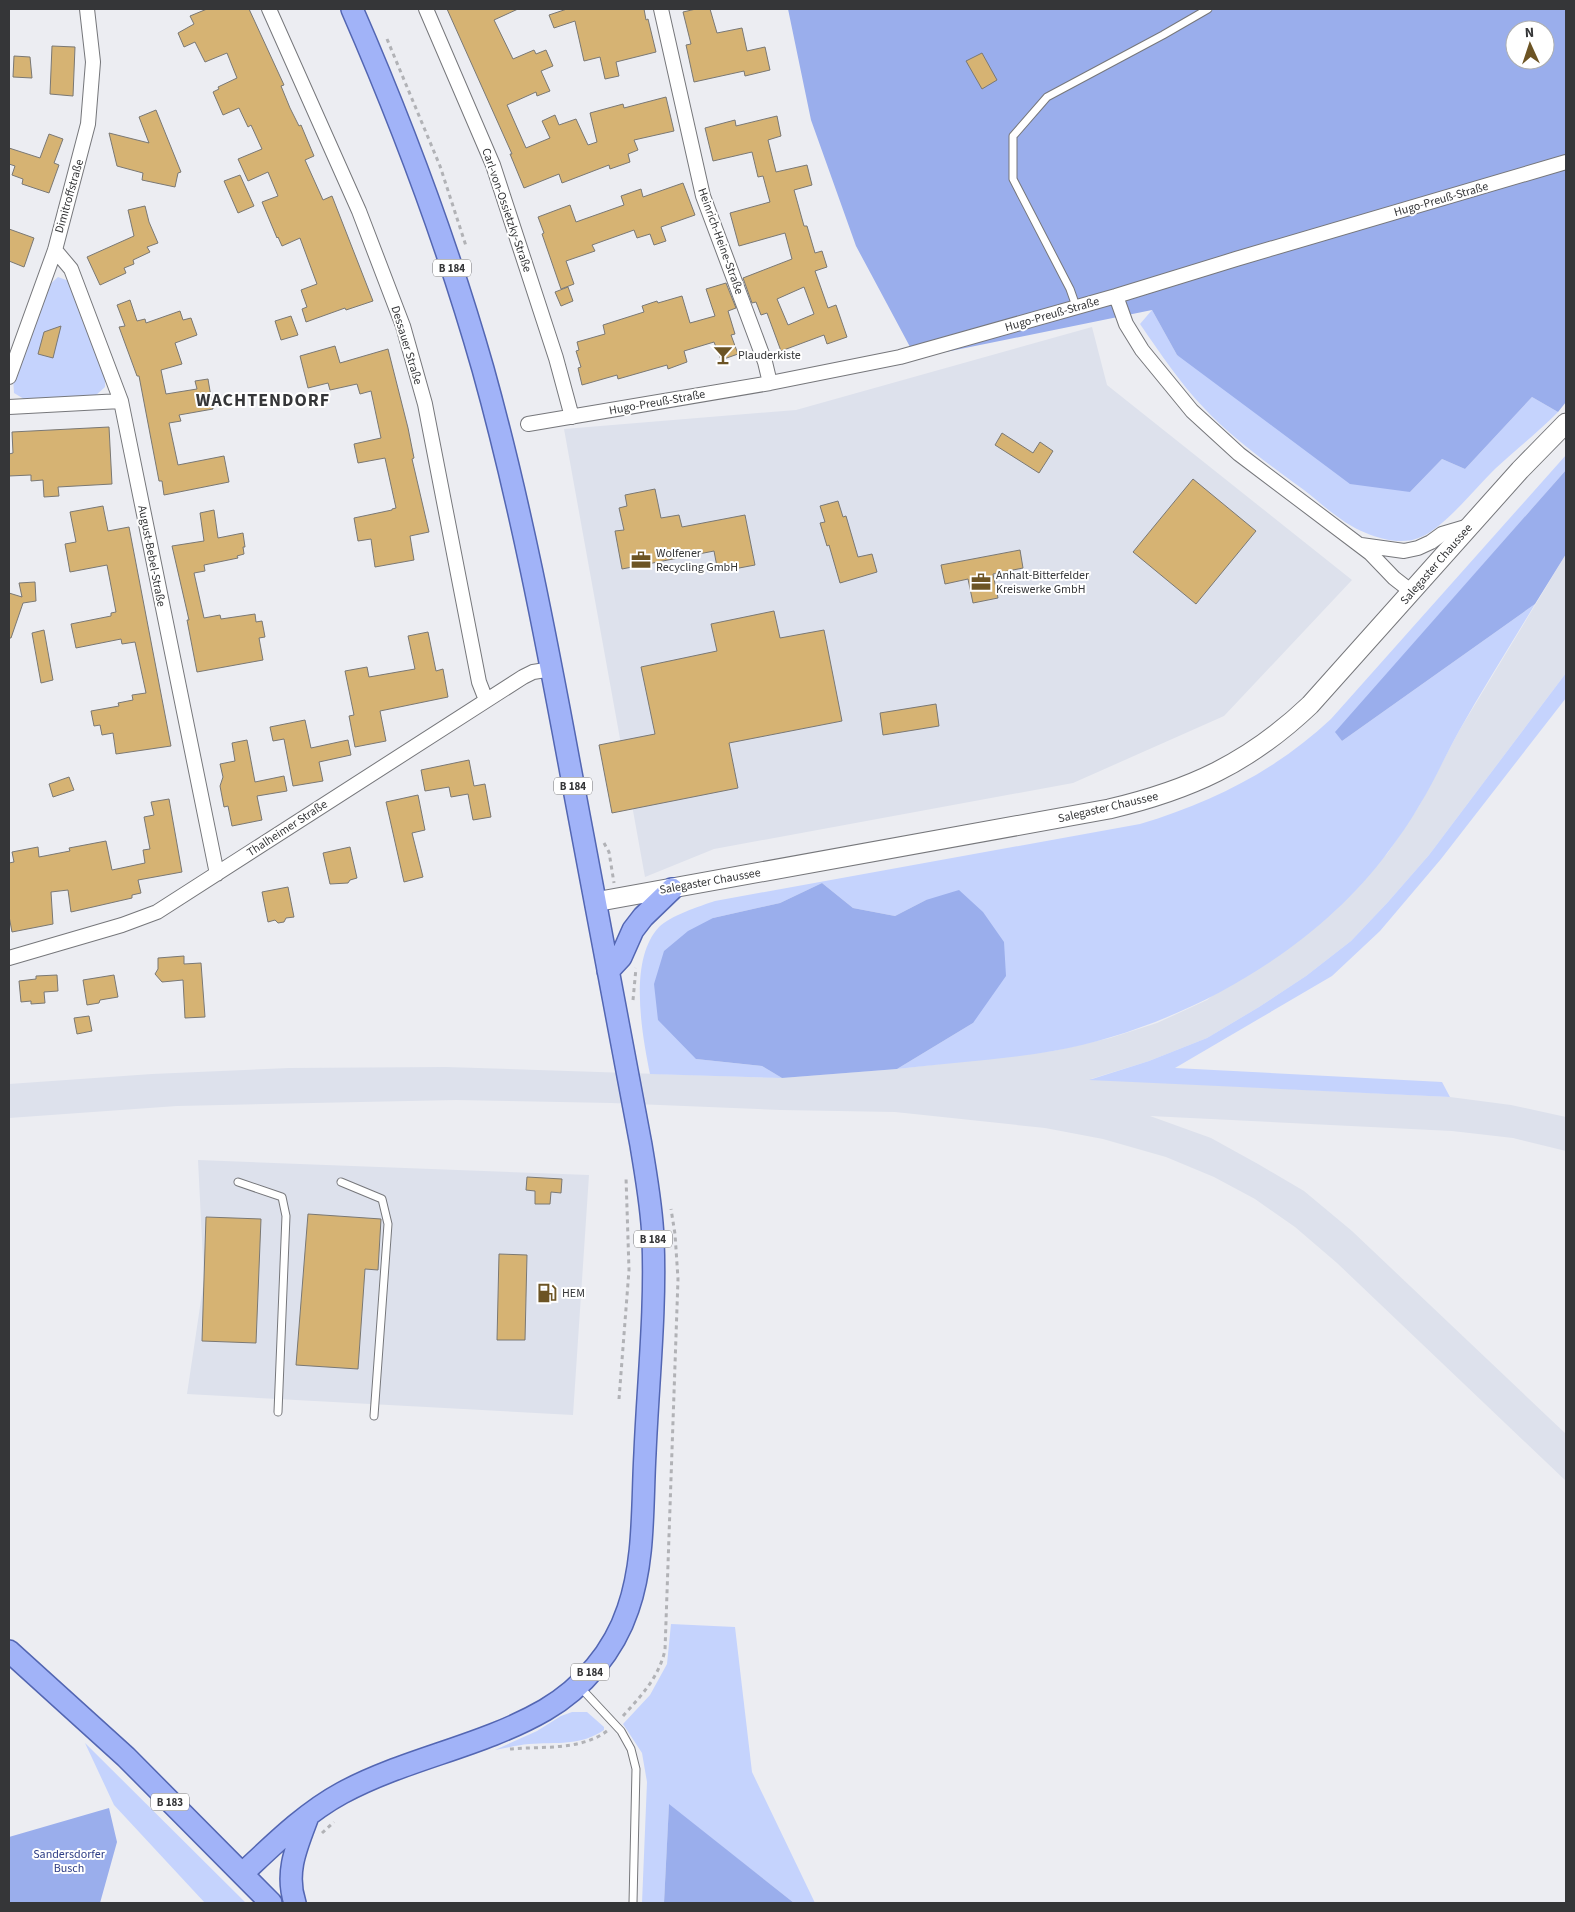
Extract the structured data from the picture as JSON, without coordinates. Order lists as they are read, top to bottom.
{
  "streets": {
    "main road": ["B 184", "Salegaster Chaussee", "B 183"],
    "street": [
      "Dimitroffstraße",
      "Hugo-Preuß-Straße",
      "Carl-von-Ossietzky-Straße",
      "Heinrich-Heine-Straße",
      "Dessauer Straße",
      "August-Bebel-Straße",
      "Thalheimer Straße"
    ]
  },
  "crossings": [
    ["Dimitroffstraße", "August-Bebel-Straße"],
    ["Hugo-Preuß-Straße", "Carl-von-Ossietzky-Straße"],
    ["Hugo-Preuß-Straße", "Heinrich-Heine-Straße"],
    ["B 184", "Salegaster Chaussee"],
    ["B 184", "Thalheimer Straße"],
    ["B 184", "B 183"],
    ["Dessauer Straße", "Thalheimer Straße"],
    ["August-Bebel-Straße", "Thalheimer Straße"]
  ],
  "districts": ["WACHTENDORF"],
  "parks": ["Sandersdorfer Busch"],
  "places": {
    "bar": ["Plauderkiste"],
    "office": ["Wolfener Recycling GmbH", "Anhalt-Bitterfelder Kreiswerke GmbH"],
    "fuel station": ["HEM"]
  },
  "north": "top"
}
